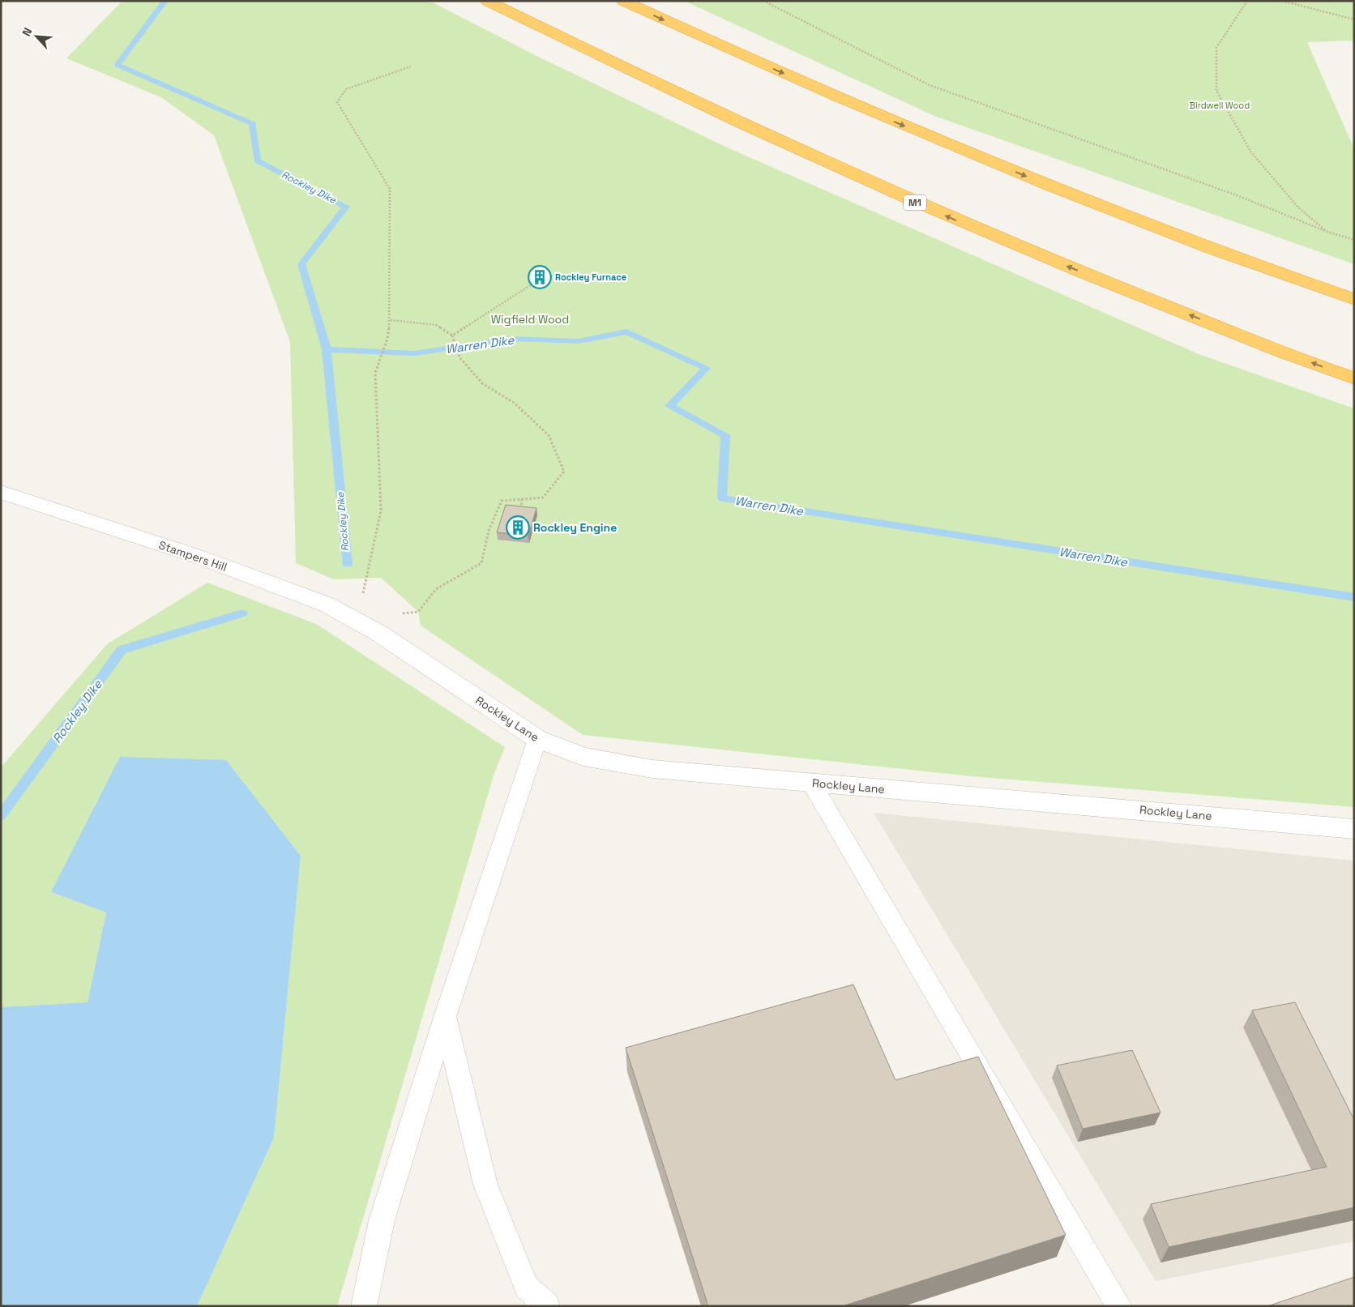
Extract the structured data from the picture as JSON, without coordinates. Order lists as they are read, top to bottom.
{
  "streets": {
    "highway": ["M1"],
    "street": ["Stampers Hill", "Rockley Lane"]
  },
  "crossings": [
    ["Stampers Hill", "Rockley Lane"]
  ],
  "water": ["Rockley Dike", "Warren Dike"],
  "parks": ["Birdwell Wood", "Wigfield Wood"],
  "places": {
    "building": ["Rockley Furnace", "Rockley Engine"]
  },
  "north": "top left"
}
